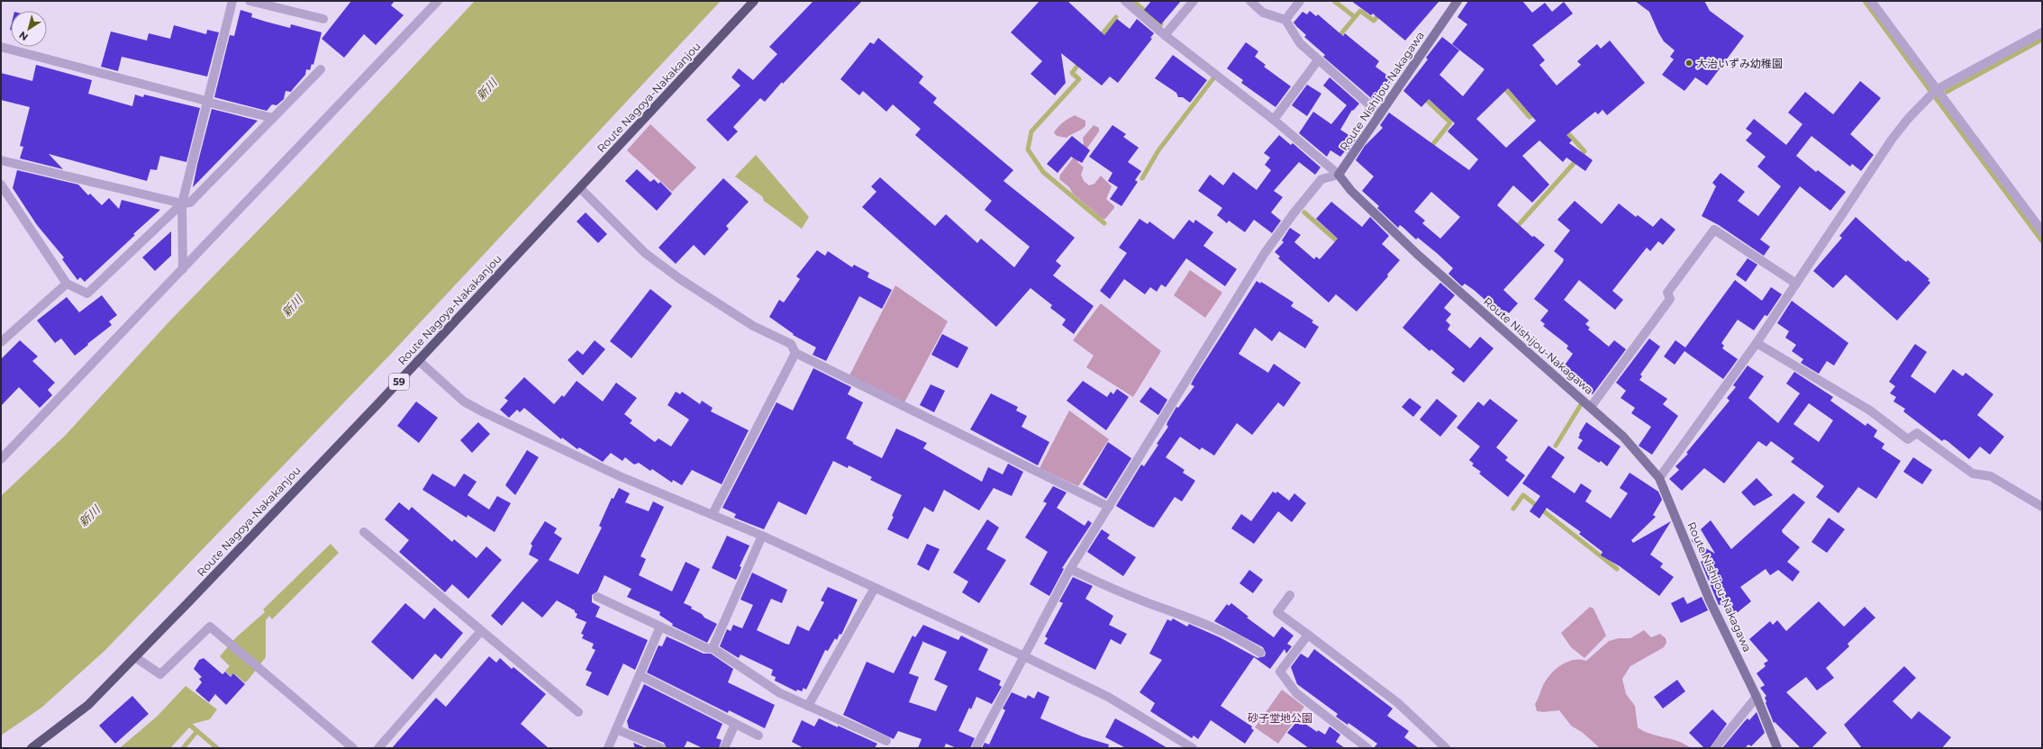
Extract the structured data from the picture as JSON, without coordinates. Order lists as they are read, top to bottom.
{
  "streets": {
    "main road": ["Route Nishijou-Nakagawa", "Route Nagoya-Nakakanjou", "59"]
  },
  "water": ["新川"],
  "parks": ["砂子堂地公園"],
  "places": ["大治いずみ幼稚園"],
  "north": "bottom left"
}
